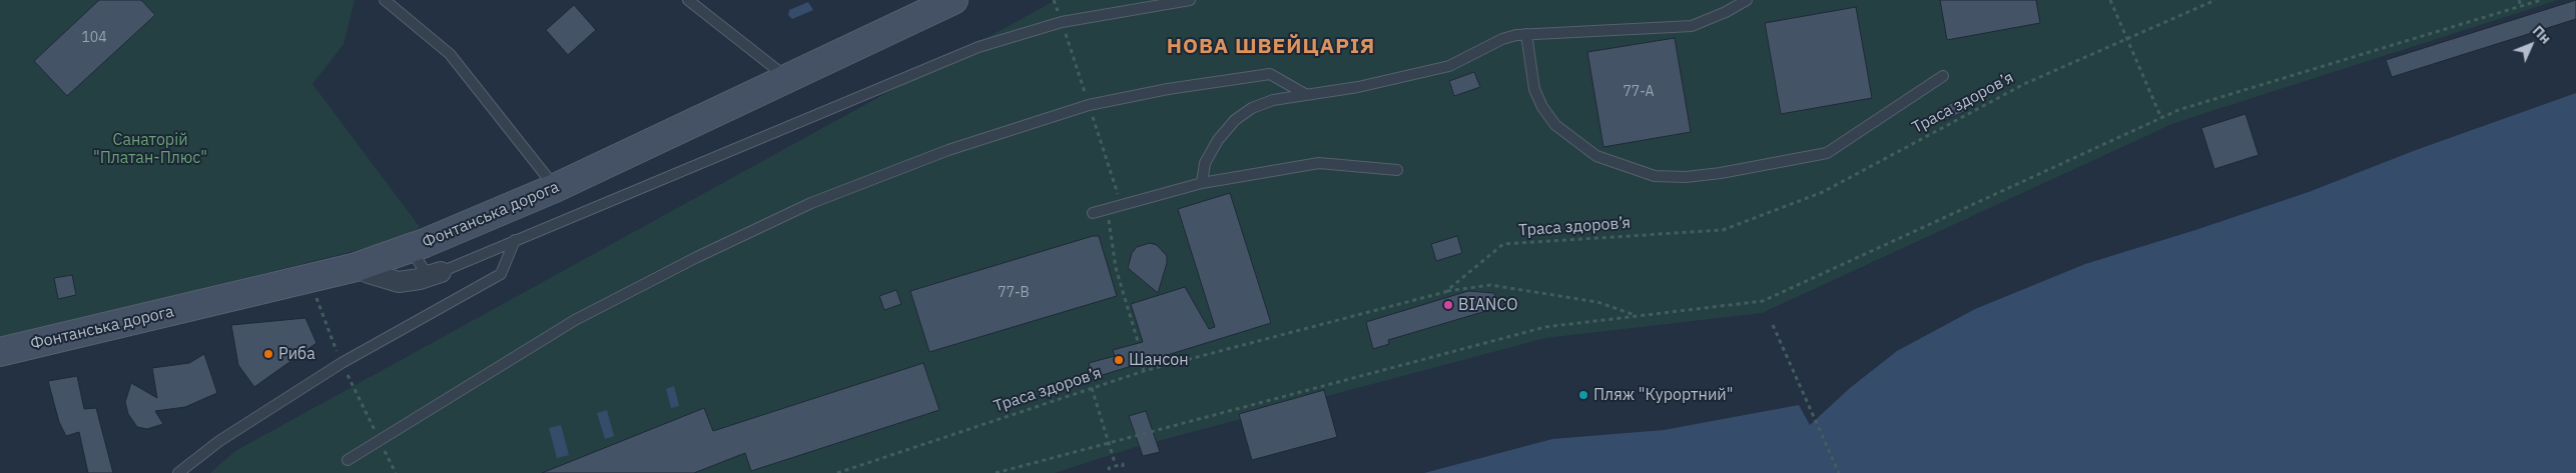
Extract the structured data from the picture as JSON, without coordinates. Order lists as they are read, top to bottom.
{
  "streets": {
    "main road": ["Фонтанська дорога"],
    "path": ["Траса здоров’я"]
  },
  "districts": ["НОВА ШВЕЙЦАРІЯ"],
  "parks": ["Санаторій \"Платан-Плюс\""],
  "places": [
    "BIANCO",
    "Риба",
    "Шансон",
    "Пляж \"Курортний\""
  ],
  "house_numbers": ["104", "77-А", "77-В"],
  "north": "top right"
}
